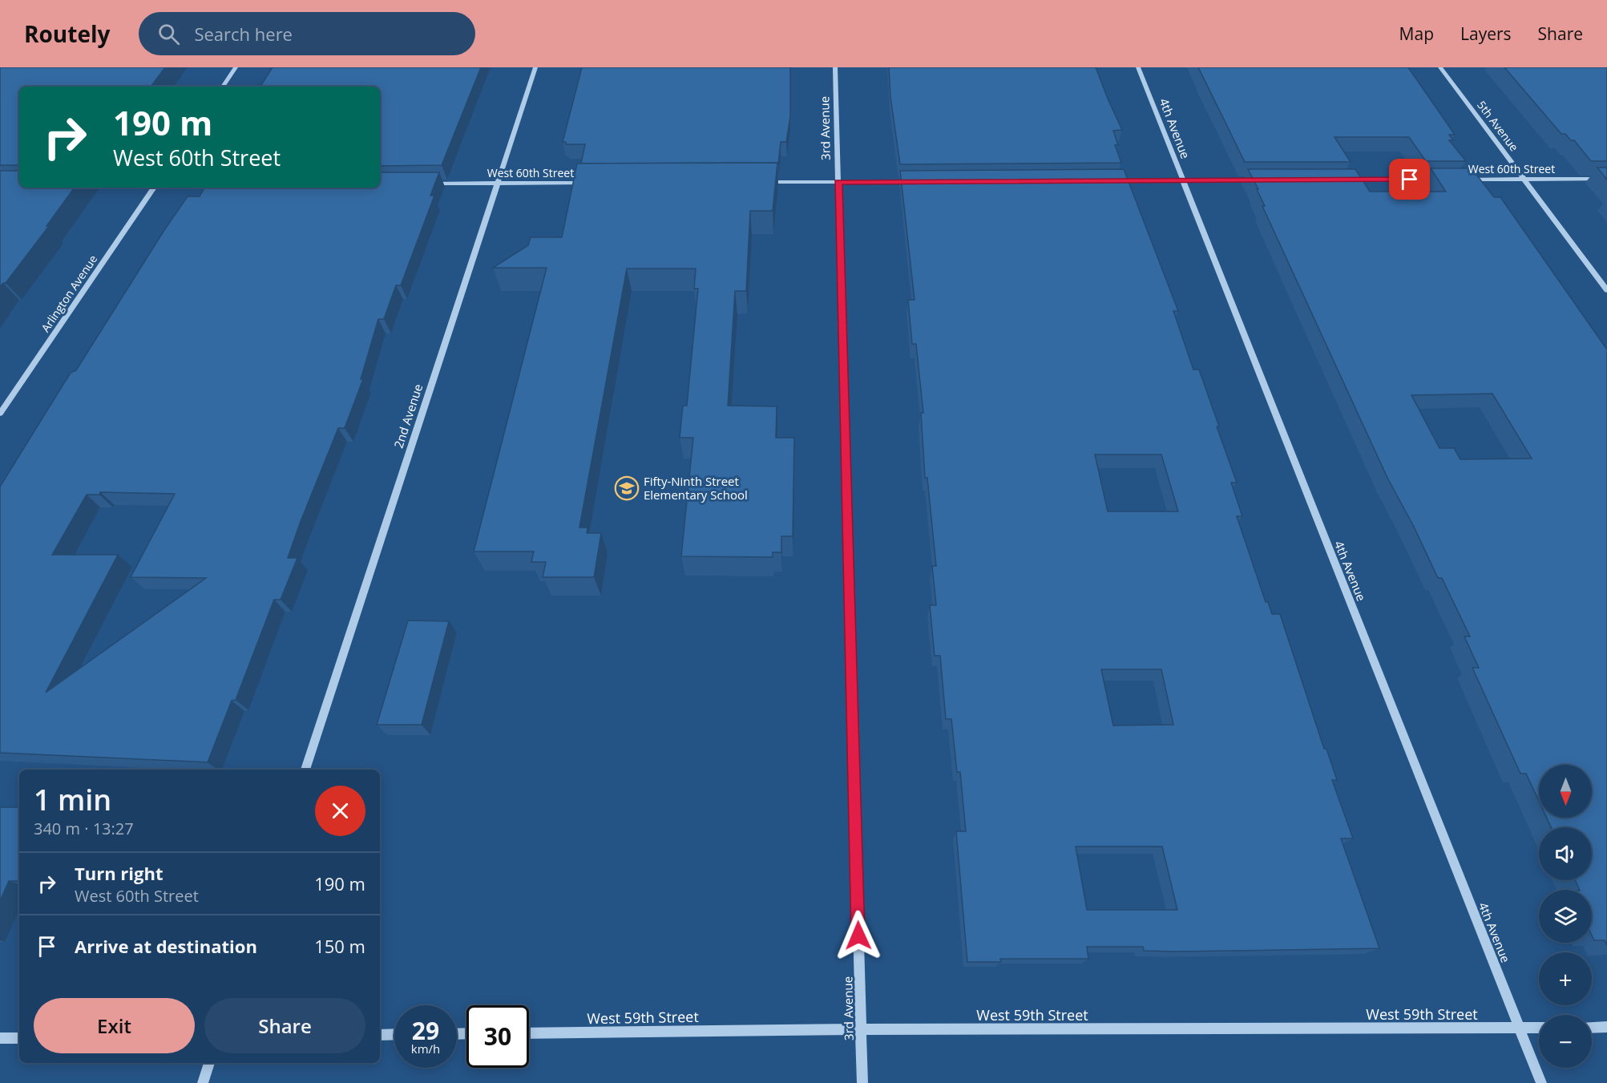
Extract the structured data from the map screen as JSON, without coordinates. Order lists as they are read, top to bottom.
{
  "streets": {
    "street": [
      "5th Avenue",
      "3rd Avenue",
      "4th Avenue",
      "West 60th Street",
      "Arlington Avenue",
      "2nd Avenue",
      "West 59th Street"
    ]
  },
  "crossings": [
    ["5th Avenue", "West 60th Street"],
    ["3rd Avenue", "West 59th Street"],
    ["4th Avenue", "West 59th Street"],
    ["West 60th Street", "2nd Avenue"]
  ],
  "places": {
    "school or university": ["Fifty-Ninth Street Elementary School"]
  },
  "north": "bottom",
  "page": {
    "header": "Routely",
    "search": "Search here",
    "nav": ["Map", "Layers", "Share"],
    "turn": ["190 m", "West 60th Street"],
    "map_buttons": ["+", "−"],
    "heading": ["1 min", "340 m · 13:27"],
    "list": [
      {
        "name": "Turn right",
        "note": "West 60th Street",
        "value": "190 m"
      },
      {
        "name": "Arrive at destination",
        "value": "150 m"
      }
    ],
    "buttons": ["Exit", "Share"],
    "speed": "29 km/h",
    "limit": "30"
  }
}
